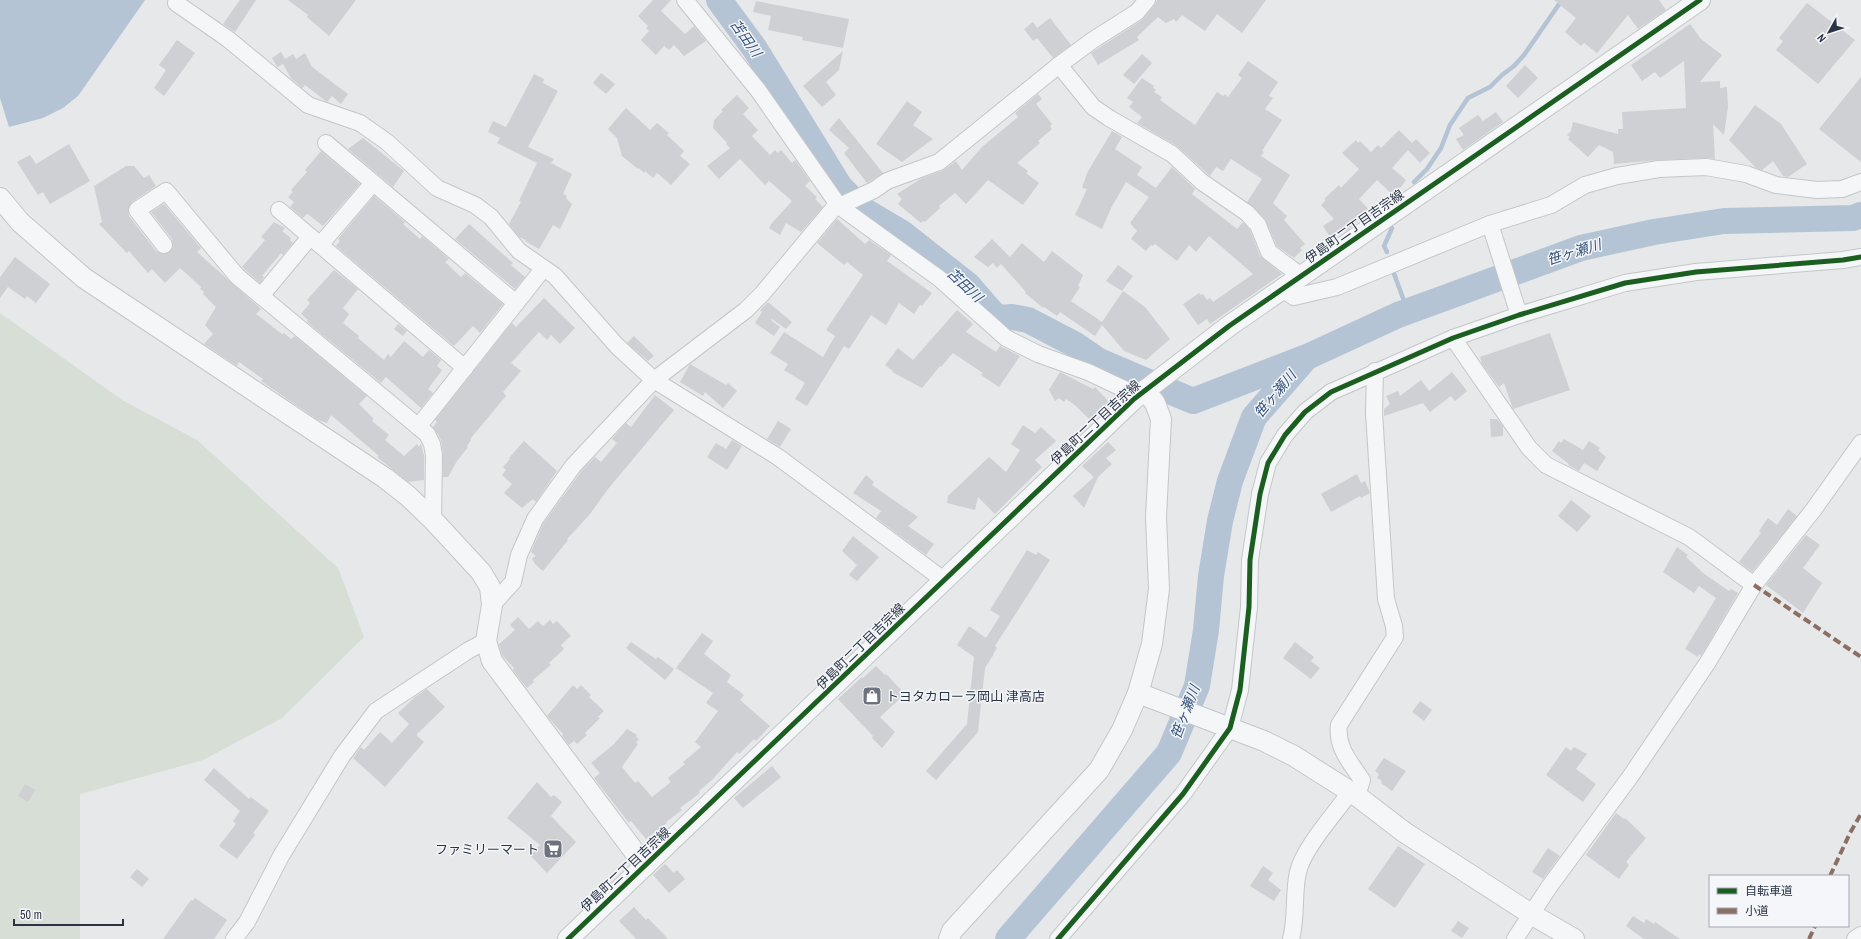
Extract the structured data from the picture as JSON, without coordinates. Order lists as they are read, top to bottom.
{
  "streets": {
    "street": ["伊島町二丁目吉宗線"]
  },
  "water": ["苫田川", "笹ヶ瀬川"],
  "places": {
    "shop": ["トヨタカローラ岡山 津高店"],
    "supermarket": ["ファミリーマート"]
  },
  "legend": ["自転車道", "小道"],
  "scale_bar": "50 m",
  "north": "bottom left"
}
